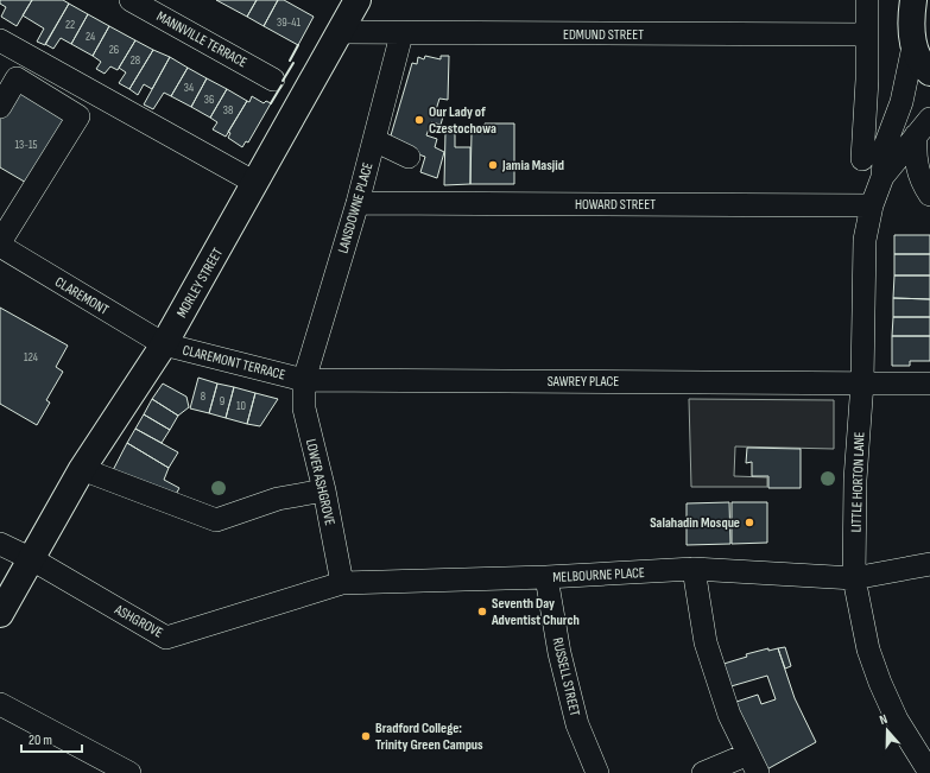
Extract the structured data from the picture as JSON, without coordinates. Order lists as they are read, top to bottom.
{
  "streets": {
    "main road": ["MORLEY STREET"],
    "street": [
      "EDMUND STREET",
      "MANNVILLE TERRACE",
      "HOWARD STREET",
      "LANSDOWNE PLACE",
      "CLAREMONT",
      "CLAREMONT TERRACE",
      "SAWREY PLACE",
      "LOWER ASHGROVE",
      "LITTLE HORTON LANE",
      "MELBOURNE PLACE",
      "ASHGROVE",
      "RUSSELL STREET"
    ]
  },
  "crossings": [
    ["EDMUND STREET", "LANSDOWNE PLACE"],
    ["EDMUND STREET", "MORLEY STREET"],
    ["HOWARD STREET", "LANSDOWNE PLACE"],
    ["HOWARD STREET", "LITTLE HORTON LANE"],
    ["LANSDOWNE PLACE", "CLAREMONT TERRACE"],
    ["LANSDOWNE PLACE", "SAWREY PLACE"],
    ["LANSDOWNE PLACE", "LOWER ASHGROVE"],
    ["MORLEY STREET", "CLAREMONT"],
    ["MORLEY STREET", "CLAREMONT TERRACE"],
    ["MORLEY STREET", "ASHGROVE"],
    ["CLAREMONT", "CLAREMONT TERRACE"],
    ["CLAREMONT TERRACE", "SAWREY PLACE"],
    ["CLAREMONT TERRACE", "LOWER ASHGROVE"],
    ["SAWREY PLACE", "LOWER ASHGROVE"],
    ["SAWREY PLACE", "LITTLE HORTON LANE"],
    ["LOWER ASHGROVE", "MELBOURNE PLACE"],
    ["LOWER ASHGROVE", "ASHGROVE"],
    ["LITTLE HORTON LANE", "MELBOURNE PLACE"],
    ["MELBOURNE PLACE", "ASHGROVE"],
    ["MELBOURNE PLACE", "RUSSELL STREET"]
  ],
  "places": [
    "Our Lady of Czestochowa",
    "Jamia Masjid",
    "Salahadin Mosque",
    "Seventh Day Adventist Church",
    "Bradford College: Trinity Green Campus"
  ],
  "house_numbers": [
    "39-41",
    "22",
    "24",
    "26",
    "28",
    "34",
    "36",
    "38",
    "13-15",
    "124",
    "8",
    "9",
    "10"
  ],
  "scale_bar": "20 m",
  "north": "top"
}
